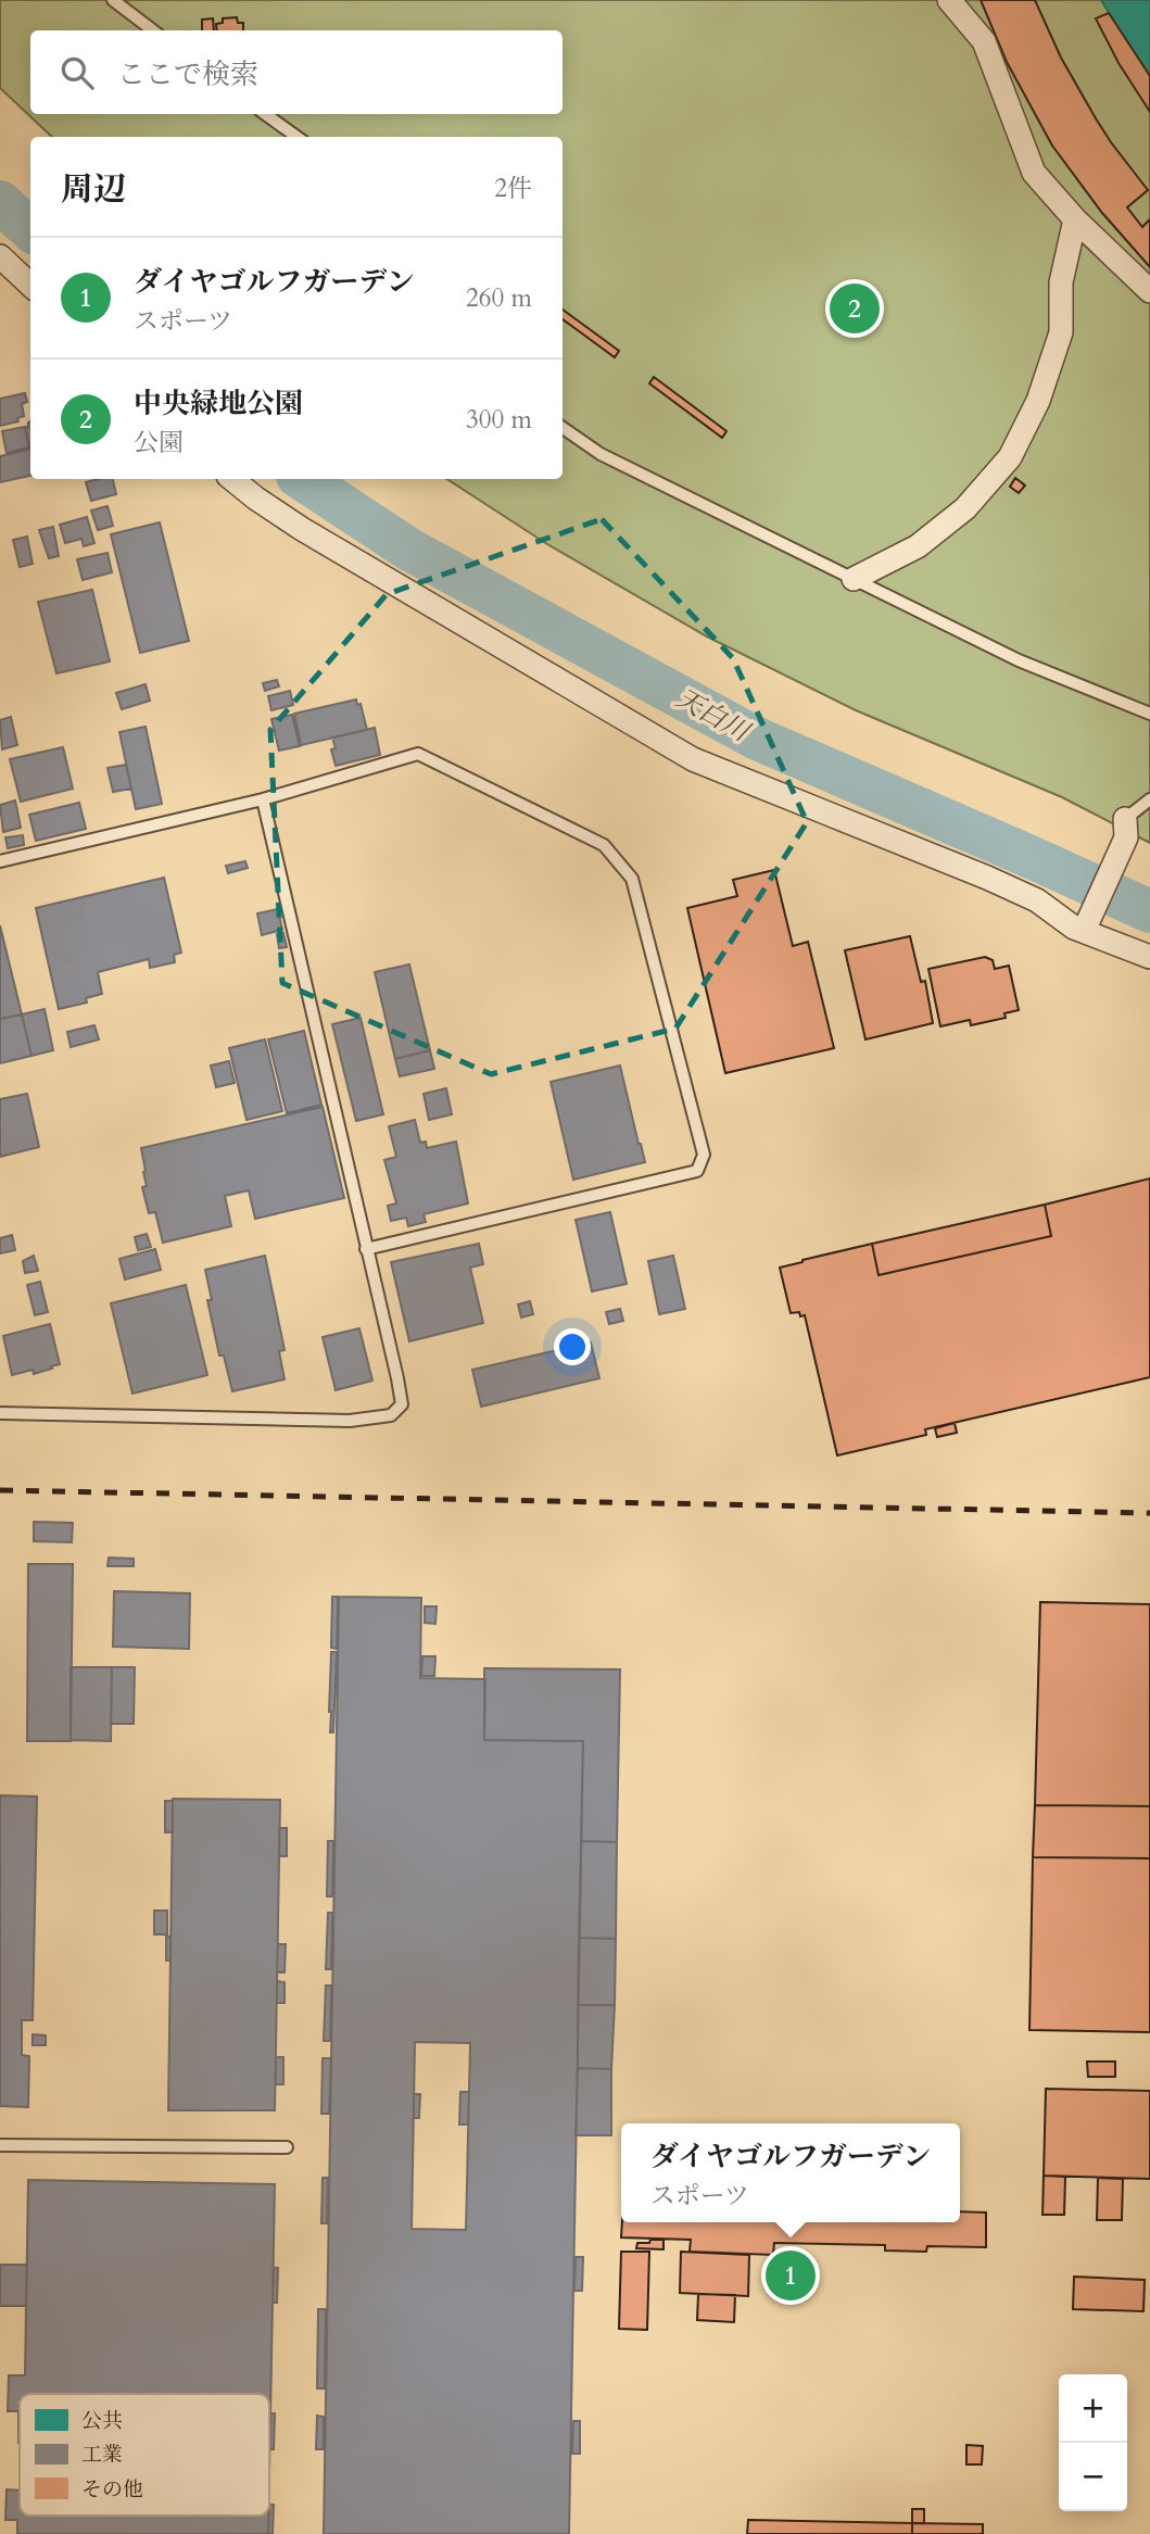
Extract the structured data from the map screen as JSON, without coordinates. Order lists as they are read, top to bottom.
{
  "water": ["天白川"],
  "legend": ["公共", "工業", "その他"],
  "page": {
    "search": "ここで検索",
    "heading": ["周辺", "2件"],
    "list": [
      {
        "mark": "1",
        "name": "ダイヤゴルフガーデン",
        "note": "スポーツ",
        "value": "260 m"
      },
      {
        "mark": "2",
        "name": "中央緑地公園",
        "note": "公園",
        "value": "300 m"
      }
    ],
    "pins": ["2", "1"],
    "popup": ["ダイヤゴルフガーデン", "スポーツ"],
    "map_buttons": ["+", "−"]
  }
}
